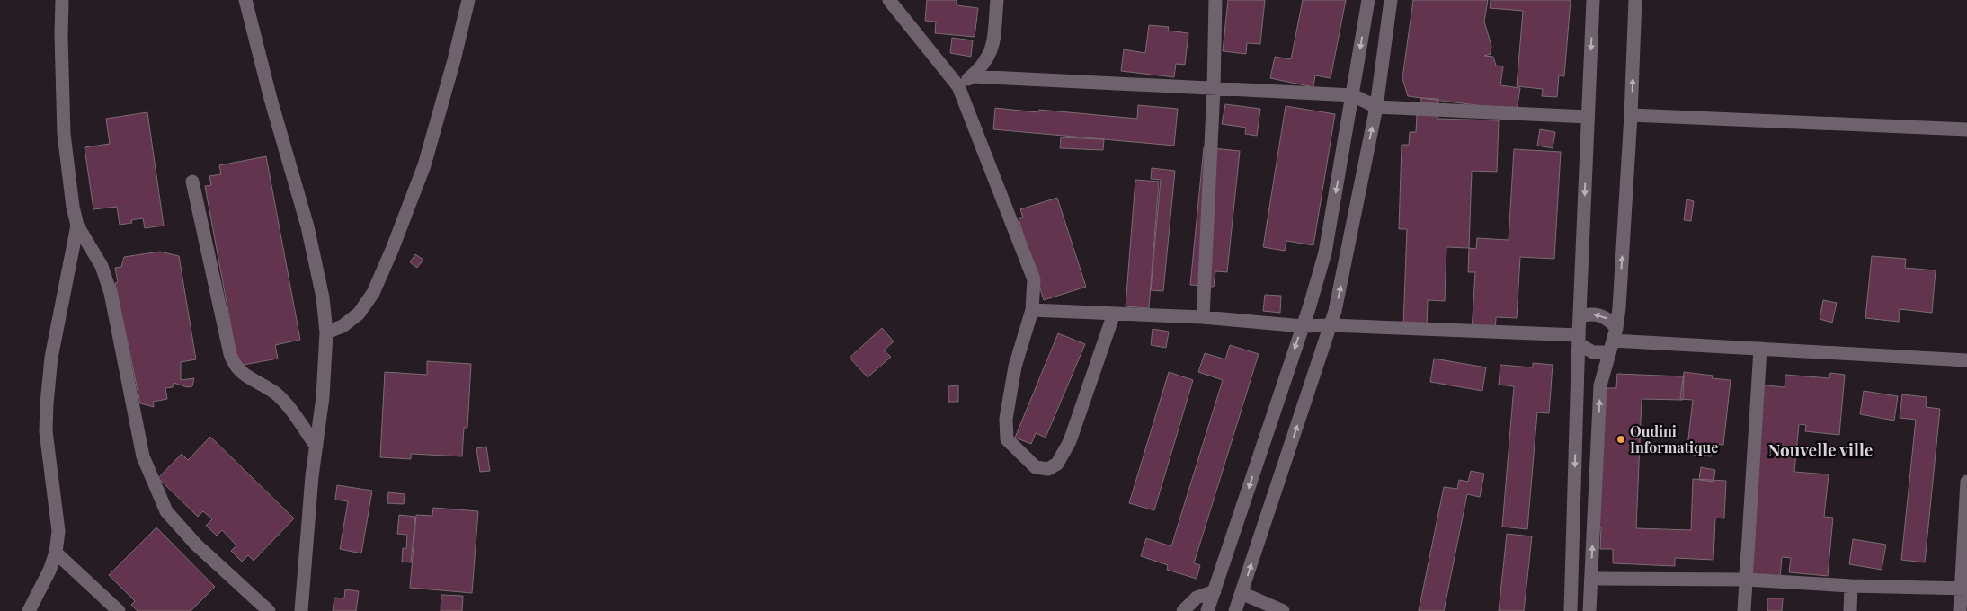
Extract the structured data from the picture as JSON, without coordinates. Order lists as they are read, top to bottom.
{
  "districts": ["Nouvelle ville"],
  "places": ["Oudini Informatique"]
}
